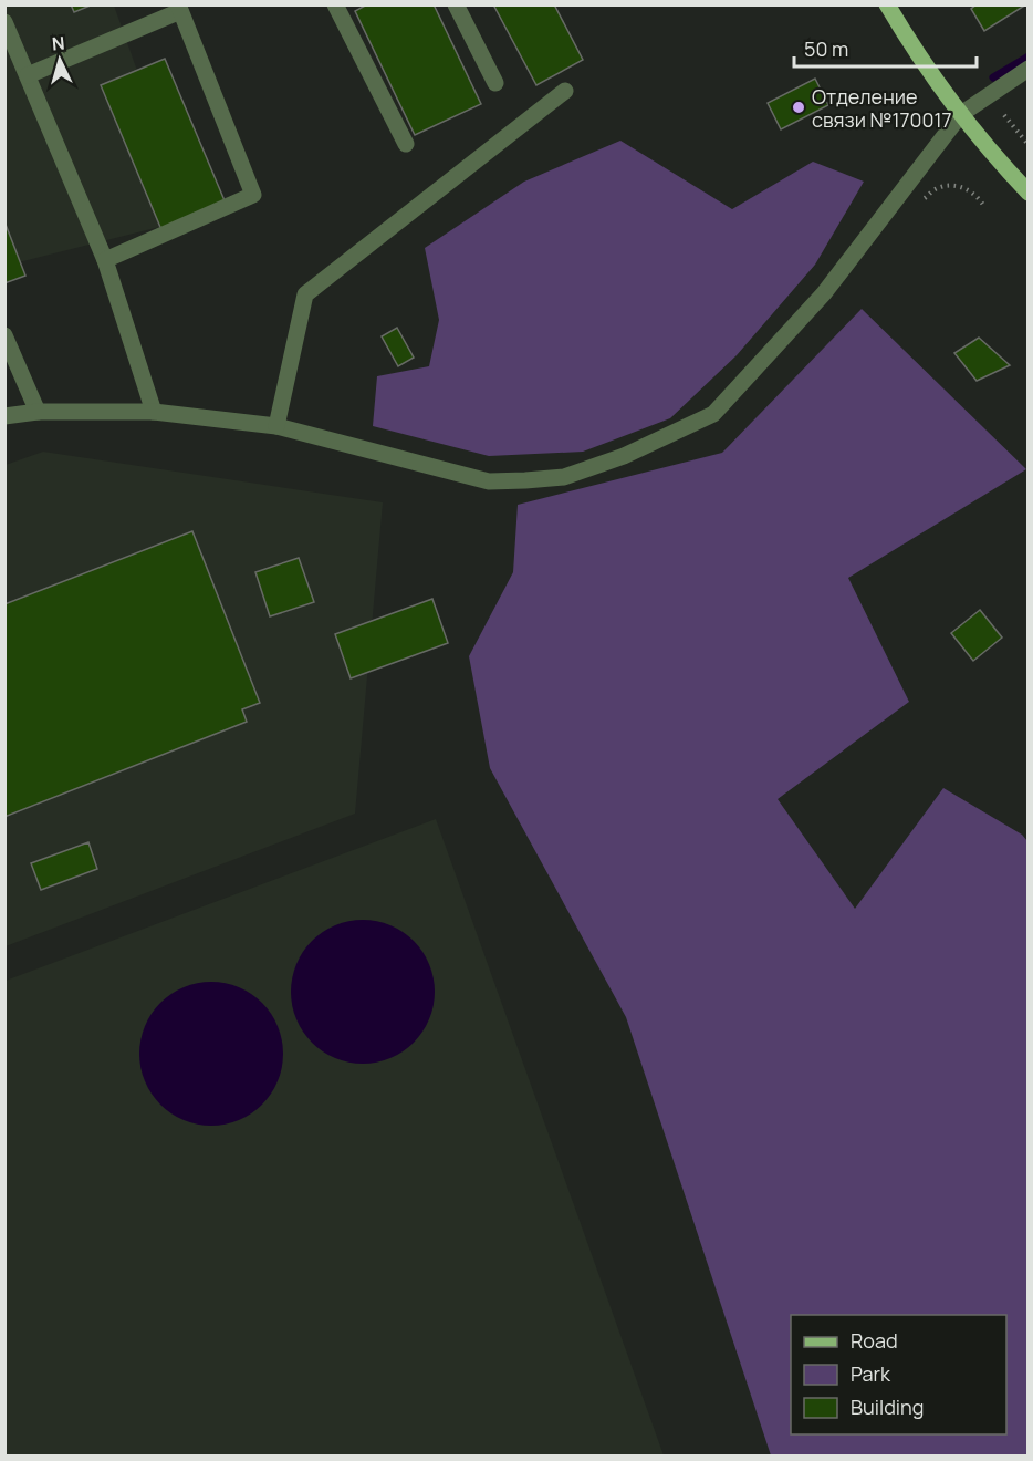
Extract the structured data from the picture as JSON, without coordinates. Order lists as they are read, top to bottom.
{
  "places": ["Отделение связи №170017"],
  "legend": ["Road", "Park", "Building"],
  "scale_bar": "50 m",
  "north": "top"
}
